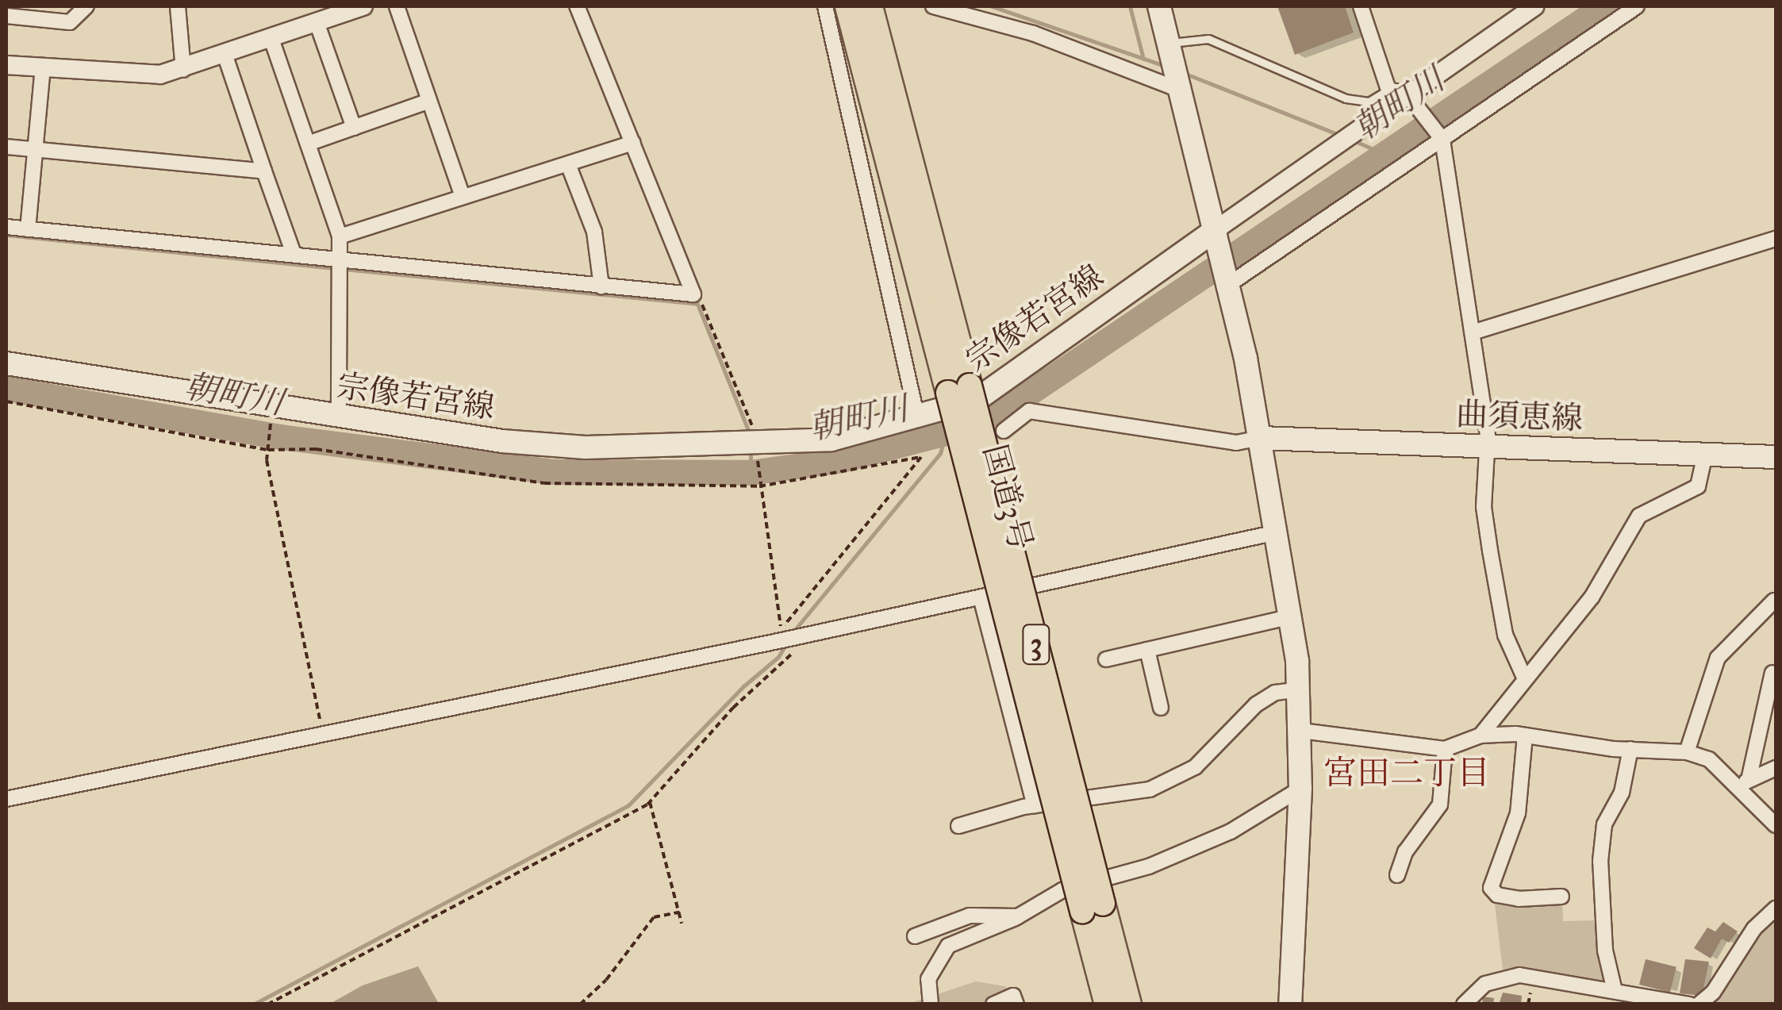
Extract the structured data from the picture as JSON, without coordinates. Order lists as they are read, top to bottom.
{
  "streets": {
    "highway": ["国道3号", "3"],
    "main road": ["宗像若宮線", "曲須恵線"]
  },
  "districts": ["宮田二丁目"],
  "water": ["朝町川"]
}
